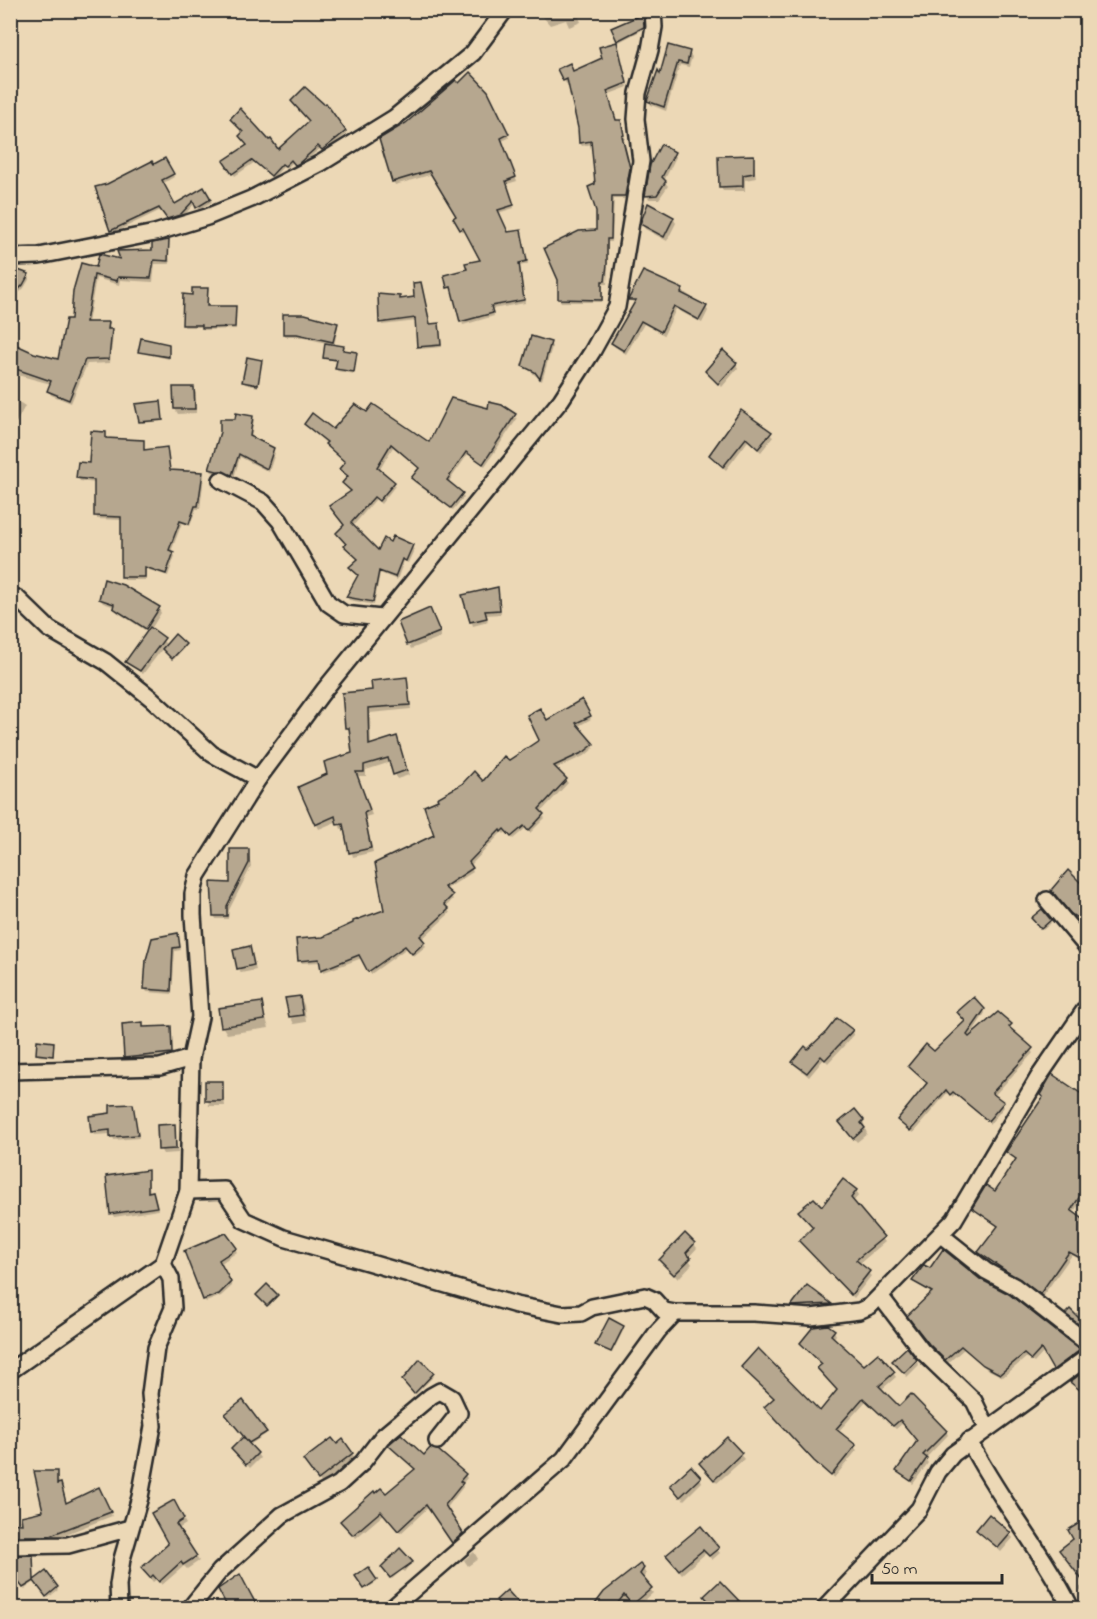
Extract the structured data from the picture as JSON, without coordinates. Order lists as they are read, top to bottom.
{
  "scale_bar": "50 m"
}
